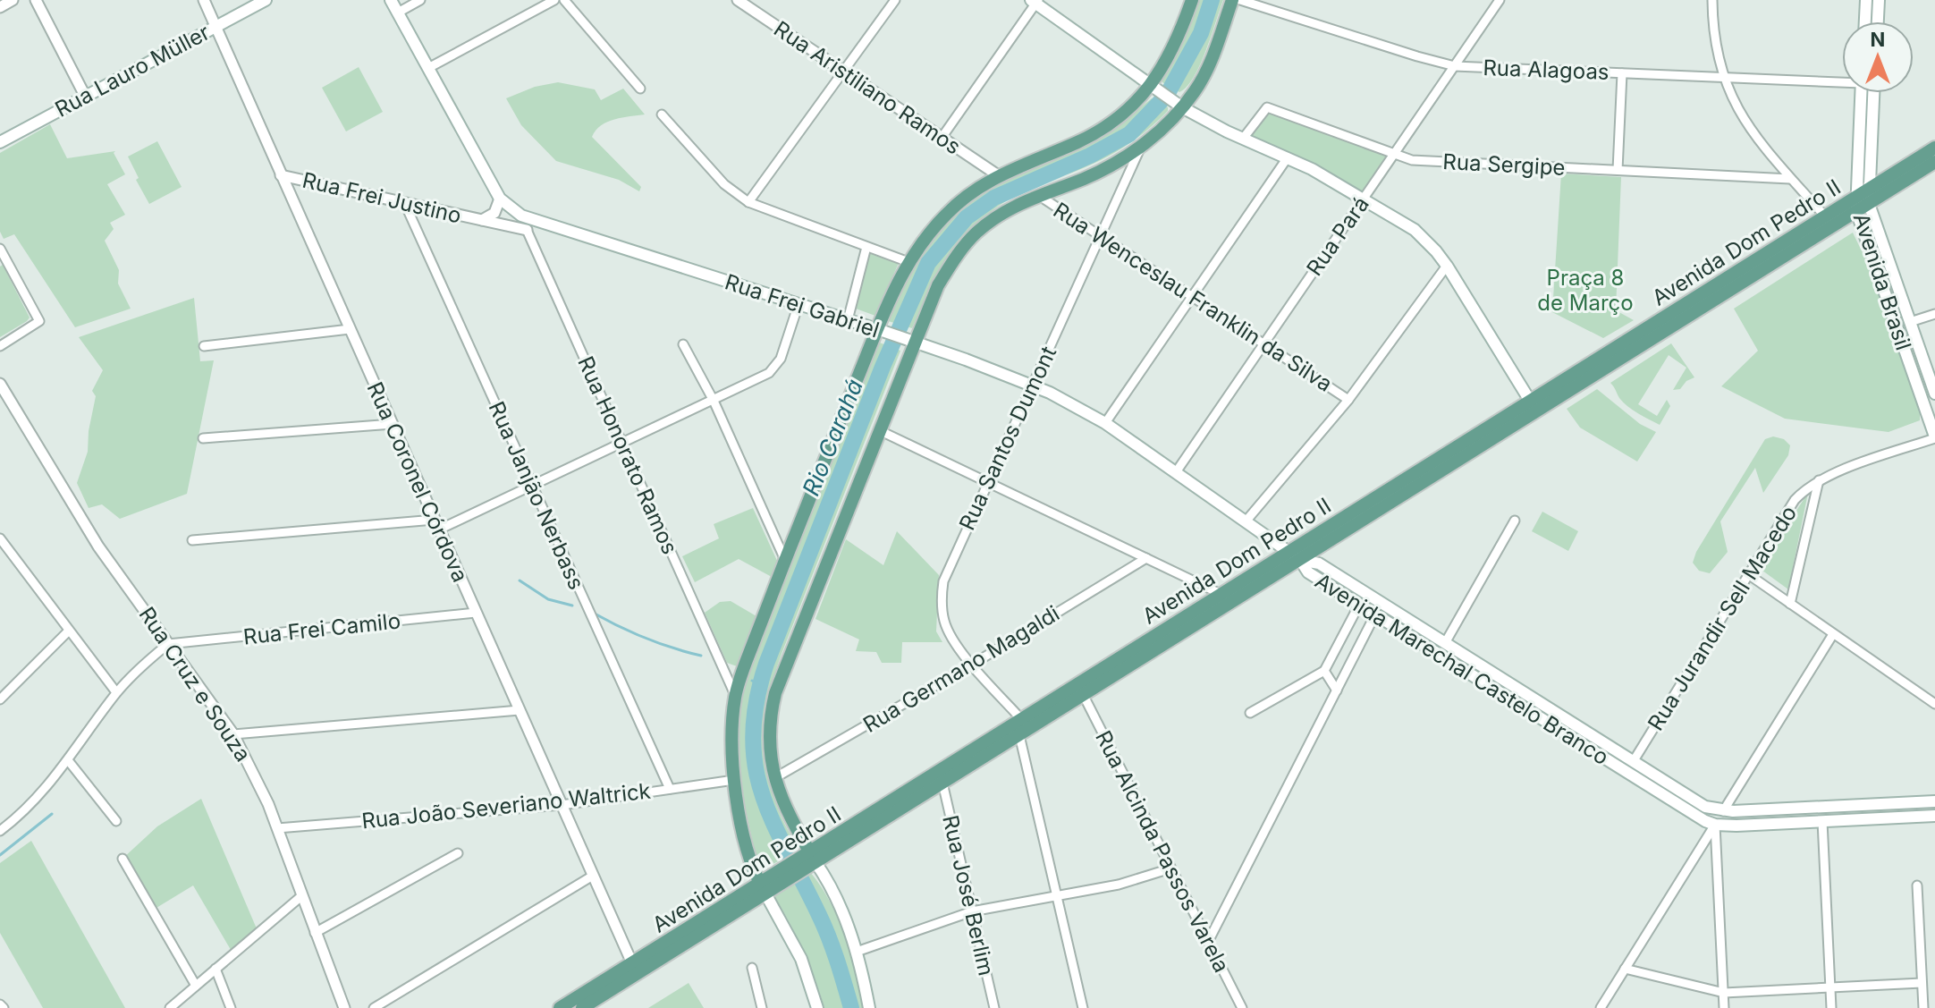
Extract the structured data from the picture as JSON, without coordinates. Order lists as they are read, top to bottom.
{
  "streets": {
    "main road": [
      "Rua Lauro Müller",
      "Avenida Dom Pedro II",
      "Avenida Brasil",
      "Rua Frei Gabriel",
      "Avenida Marechal Castelo Branco"
    ],
    "street": [
      "Rua Alagoas",
      "Rua Aristiliano Ramos",
      "Rua Sergipe",
      "Rua Frei Justino",
      "Rua Pará",
      "Rua Wenceslau Franklin da Silva",
      "Rua Santos Dumont",
      "Rua Honorato Ramos",
      "Rua Coronel Córdova",
      "Rua Janjão Nerbass",
      "Rua Jurandir Sell Macedo",
      "Rua Frei Camilo",
      "Rua Germano Magaldi",
      "Rua Cruz e Souza",
      "Rua João Severiano Waltrick",
      "Rua Alcinda Passos Varela",
      "Rua José Berlim"
    ]
  },
  "crossings": [
    ["Rua Alagoas", "Rua Pará"],
    ["Rua Lauro Müller", "Rua Coronel Córdova"],
    ["Rua Sergipe", "Rua Pará"],
    ["Rua Frei Justino", "Rua Frei Gabriel"],
    ["Rua Frei Justino", "Rua Honorato Ramos"],
    ["Rua Frei Justino", "Rua Coronel Córdova"],
    ["Rua Frei Justino", "Rua Janjão Nerbass"],
    ["Rua Pará", "Rua Wenceslau Franklin da Silva"],
    ["Rua Pará", "Rua Frei Gabriel"],
    ["Avenida Dom Pedro II", "Avenida Brasil"],
    ["Avenida Dom Pedro II", "Rua Frei Gabriel"],
    ["Avenida Dom Pedro II", "Rua Santos Dumont"],
    ["Avenida Dom Pedro II", "Rua Coronel Córdova"],
    ["Avenida Dom Pedro II", "Avenida Marechal Castelo Branco"],
    ["Avenida Dom Pedro II", "Rua Alcinda Passos Varela"],
    ["Avenida Dom Pedro II", "Rua José Berlim"],
    ["Rua Wenceslau Franklin da Silva", "Rua Santos Dumont"],
    ["Rua Frei Gabriel", "Rua Santos Dumont"],
    ["Rua Frei Gabriel", "Rua Honorato Ramos"],
    ["Rua Frei Gabriel", "Avenida Marechal Castelo Branco"],
    ["Rua Santos Dumont", "Rua Germano Magaldi"],
    ["Rua Coronel Córdova", "Rua Frei Camilo"],
    ["Rua Coronel Córdova", "Rua João Severiano Waltrick"],
    ["Rua Janjão Nerbass", "Rua João Severiano Waltrick"],
    ["Rua Jurandir Sell Macedo", "Avenida Marechal Castelo Branco"],
    ["Rua Frei Camilo", "Rua Cruz e Souza"],
    ["Rua Cruz e Souza", "Rua João Severiano Waltrick"]
  ],
  "water": ["Rio Carahá"],
  "parks": ["Praça 8 de Março"],
  "north": "top"
}
